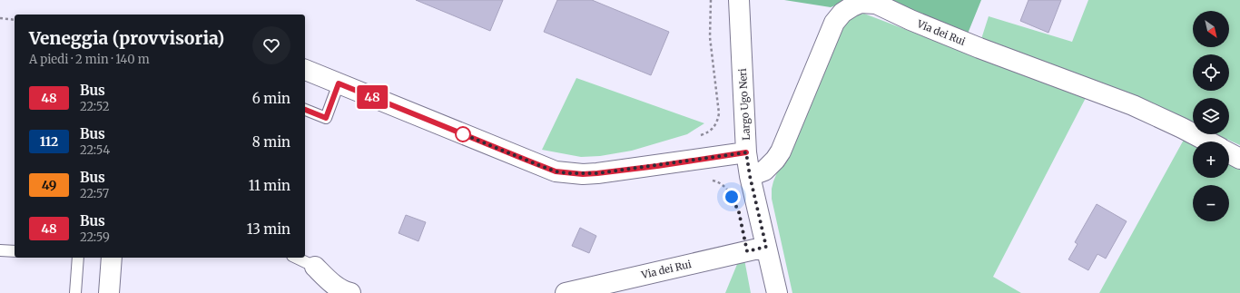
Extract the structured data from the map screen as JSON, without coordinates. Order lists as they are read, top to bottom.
{
  "streets": {
    "street": ["Via dei Rui", "Largo Ugo Neri"]
  },
  "crossings": [
    ["Via dei Rui", "Largo Ugo Neri"]
  ],
  "lines": ["bus line 48"],
  "north": "bottom right",
  "page": {
    "on_map": "48",
    "map_buttons": ["+", "−"],
    "heading": ["Veneggia (provvisoria)", "A piedi · 2 min · 140 m"],
    "list": [
      {
        "mark": "48",
        "name": "Bus",
        "note": "22:52",
        "value": "6 min"
      },
      {
        "mark": "112",
        "name": "Bus",
        "note": "22:54",
        "value": "8 min"
      },
      {
        "mark": "49",
        "name": "Bus",
        "note": "22:57",
        "value": "11 min"
      },
      {
        "mark": "48",
        "name": "Bus",
        "note": "22:59",
        "value": "13 min"
      }
    ]
  }
}
